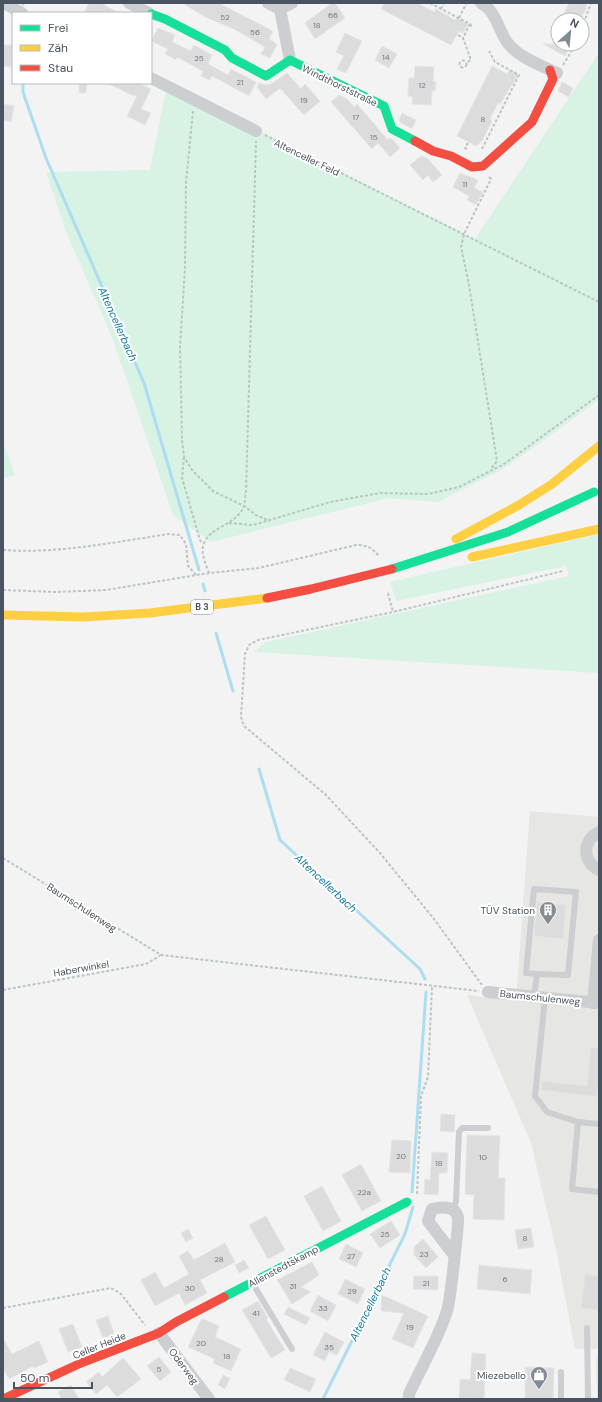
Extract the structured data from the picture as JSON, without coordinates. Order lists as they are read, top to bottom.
{
  "streets": {
    "main road": [
      "Windthorststraße",
      "B 3",
      "Allenstedtskamp",
      "Celler Heide"
    ],
    "street": ["Baumschulenweg", "Oderweg"],
    "path": ["Altenceller Feld", "Haberwinkel"]
  },
  "crossings": [
    ["Baumschulenweg", "Haberwinkel"],
    ["Allenstedtskamp", "Celler Heide"],
    ["Allenstedtskamp", "Oderweg"],
    ["Celler Heide", "Oderweg"]
  ],
  "water": ["Altencellerbach"],
  "places": {
    "building": ["TÜV Station"],
    "shop": ["Miezebello"]
  },
  "house_numbers": [
    "66",
    "52",
    "18",
    "56",
    "14",
    "25",
    "21",
    "12",
    "19",
    "17",
    "8",
    "15",
    "11",
    "20",
    "10",
    "18",
    "22a",
    "25",
    "8",
    "23",
    "27",
    "28",
    "6",
    "21",
    "31",
    "30",
    "29",
    "33",
    "41",
    "19",
    "20",
    "35",
    "18",
    "5"
  ],
  "legend": ["Frei", "Zäh", "Stau"],
  "scale_bar": "50 m",
  "north": "top right"
}
